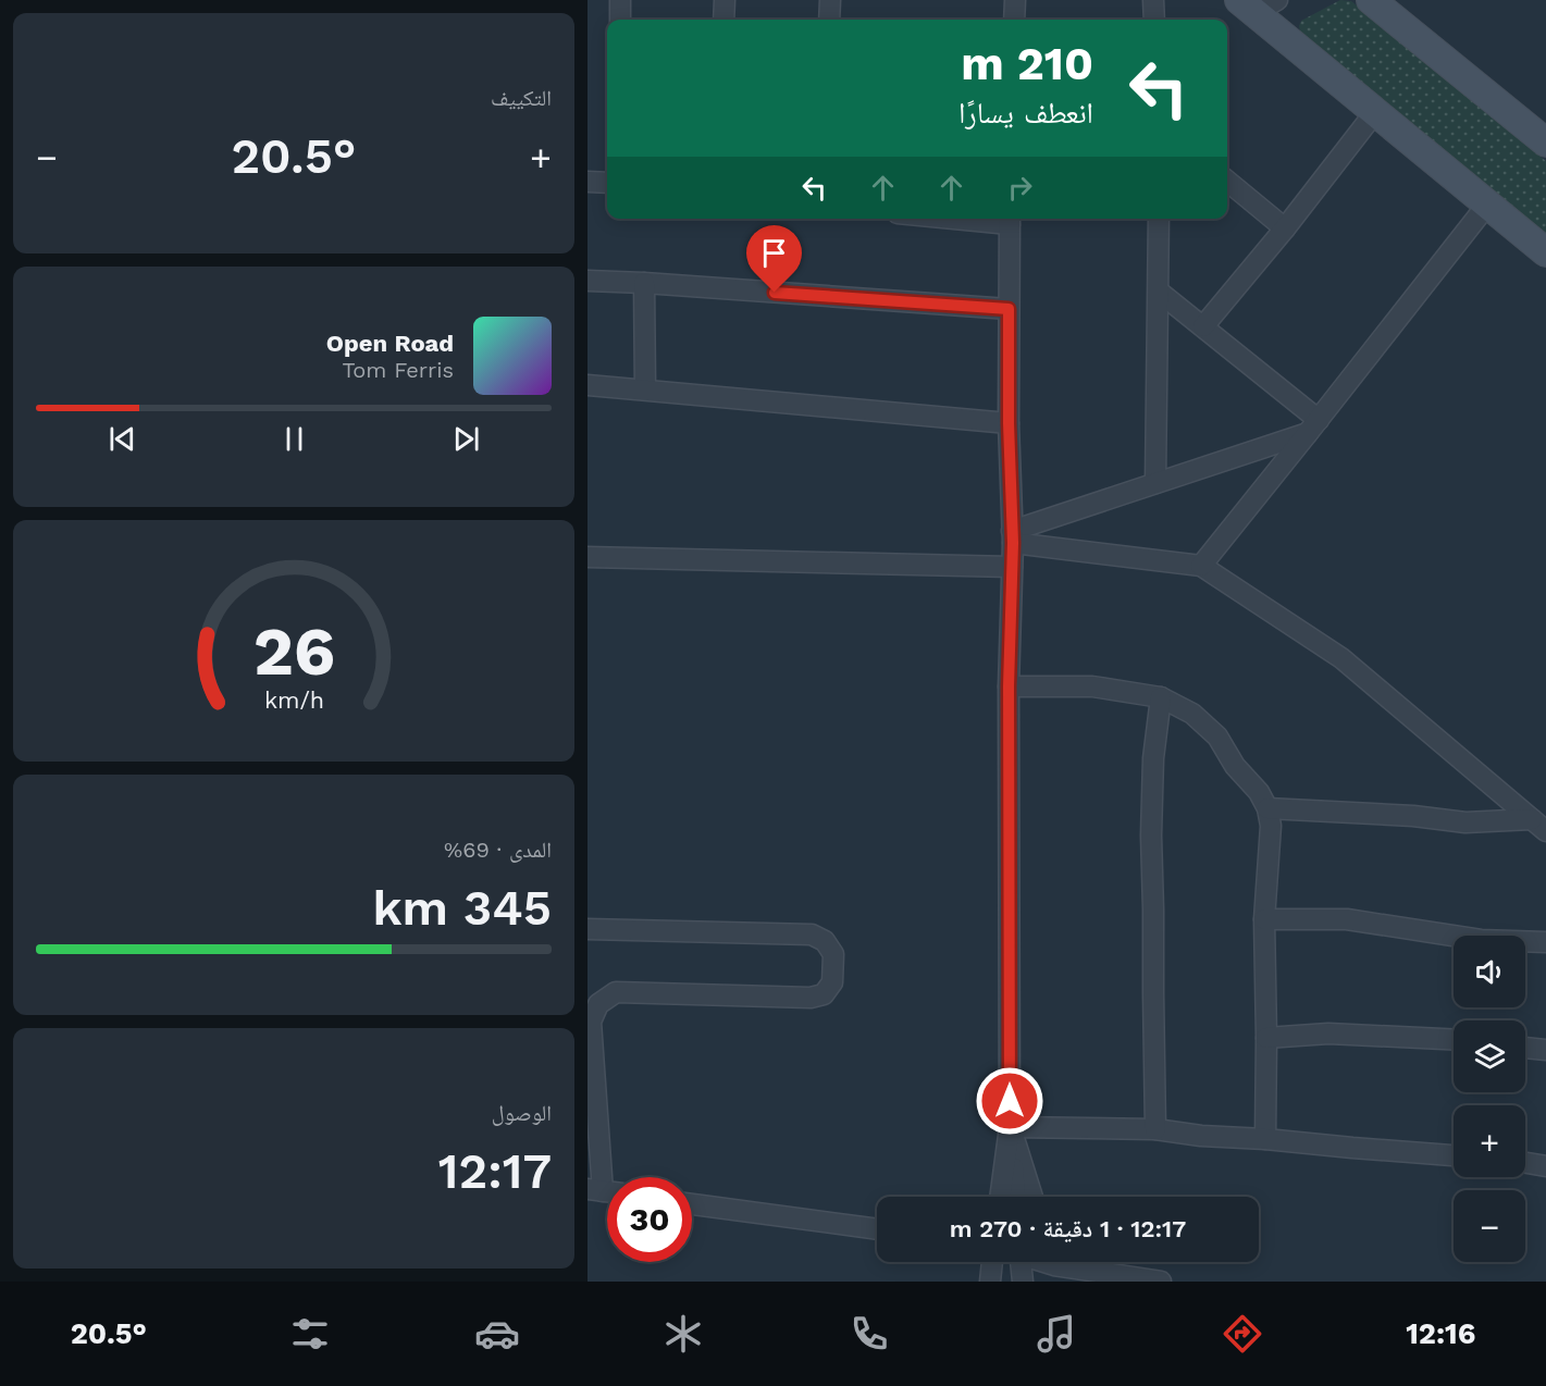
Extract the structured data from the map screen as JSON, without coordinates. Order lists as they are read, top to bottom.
{
  "page": {
    "tile": [
      "التكييف",
      ["المدى · 69%", "345 km"],
      ["الوصول", "12:17"]
    ],
    "turn": ["210 m", "انعطف يسارًا"],
    "heat": ["−", "20.5°", "+"],
    "song": ["Open Road", "Tom Ferris"],
    "map_buttons": ["+", "−"],
    "limit": "30",
    "trip": "12:17 · 1 دقيقة · 270 m",
    "tabs": ["12:16", "20.5°"],
    "gauge": ["26", "km/h"]
  }
}
